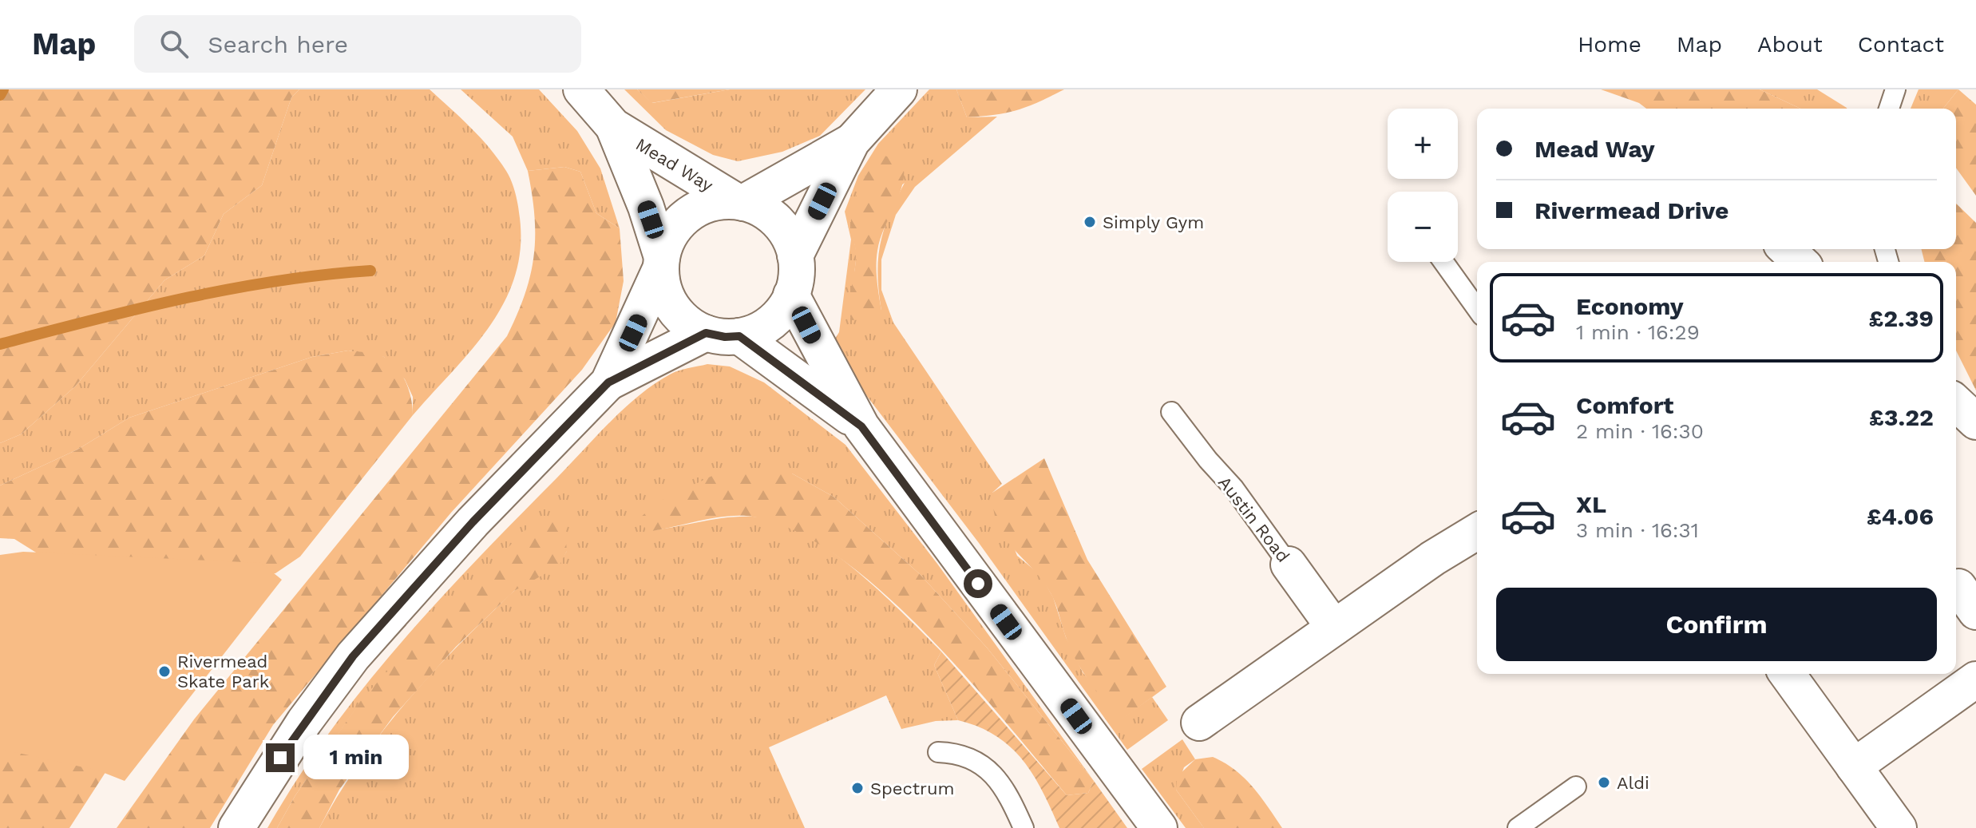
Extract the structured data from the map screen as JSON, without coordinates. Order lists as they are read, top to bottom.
{
  "streets": {
    "main road": ["Mead Way", "Austin Road"]
  },
  "places": [
    "Simply Gym",
    "Rivermead Skate Park",
    "Aldi",
    "Spectrum"
  ],
  "page": {
    "header": "Map",
    "search": "Search here",
    "nav": [
      "Home",
      "Map",
      "About",
      "Contact"
    ],
    "map_buttons": ["+", "−"],
    "banner": ["Mead Way", "Rivermead Drive"],
    "list": [
      {
        "name": "Economy",
        "note": "1 min · 16:29",
        "value": "£2.39"
      },
      {
        "name": "Comfort",
        "note": "2 min · 16:30",
        "value": "£3.22"
      },
      {
        "name": "XL",
        "note": "3 min · 16:31",
        "value": "£4.06"
      }
    ],
    "buttons": "Confirm",
    "bubble": "1 min"
  }
}
